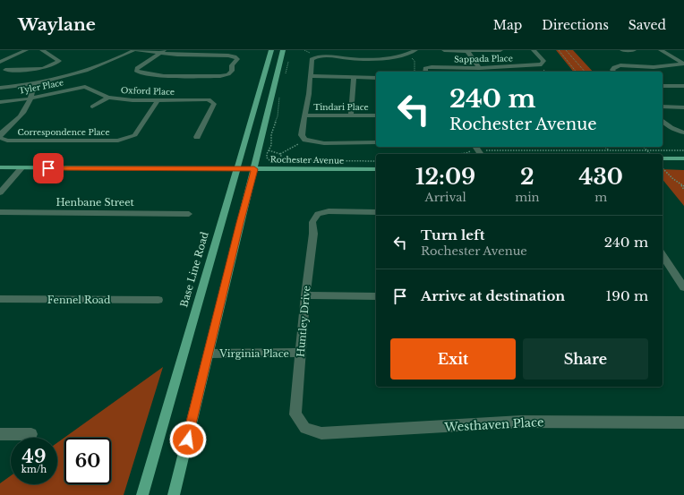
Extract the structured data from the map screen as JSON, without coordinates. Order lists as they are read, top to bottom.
{
  "streets": {
    "main road": ["Rochester Avenue", "Base Line Road"],
    "street": [
      "Sappada Place",
      "Tyler Place",
      "Oxford Place",
      "Tindari Place",
      "Correspondence Place",
      "Henbane Street",
      "Fennel Road",
      "Huntley Drive",
      "Virginia Place",
      "Westhaven Place"
    ]
  },
  "crossings": [
    ["Tyler Place", "Oxford Place"],
    ["Oxford Place", "Correspondence Place"],
    ["Rochester Avenue", "Base Line Road"],
    ["Huntley Drive", "Virginia Place"],
    ["Huntley Drive", "Westhaven Place"]
  ],
  "page": {
    "header": "Waylane",
    "nav": ["Map", "Directions", "Saved"],
    "turn": ["240 m", "Rochester Avenue"],
    "eta": [
      "12:09",
      "Arrival",
      "2",
      "min",
      "430",
      "m"
    ],
    "list": [
      {
        "name": "Turn left",
        "note": "Rochester Avenue",
        "value": "240 m"
      },
      {
        "name": "Arrive at destination",
        "value": "190 m"
      }
    ],
    "buttons": ["Exit", "Share"],
    "speed": "49 km/h",
    "limit": "60"
  }
}
